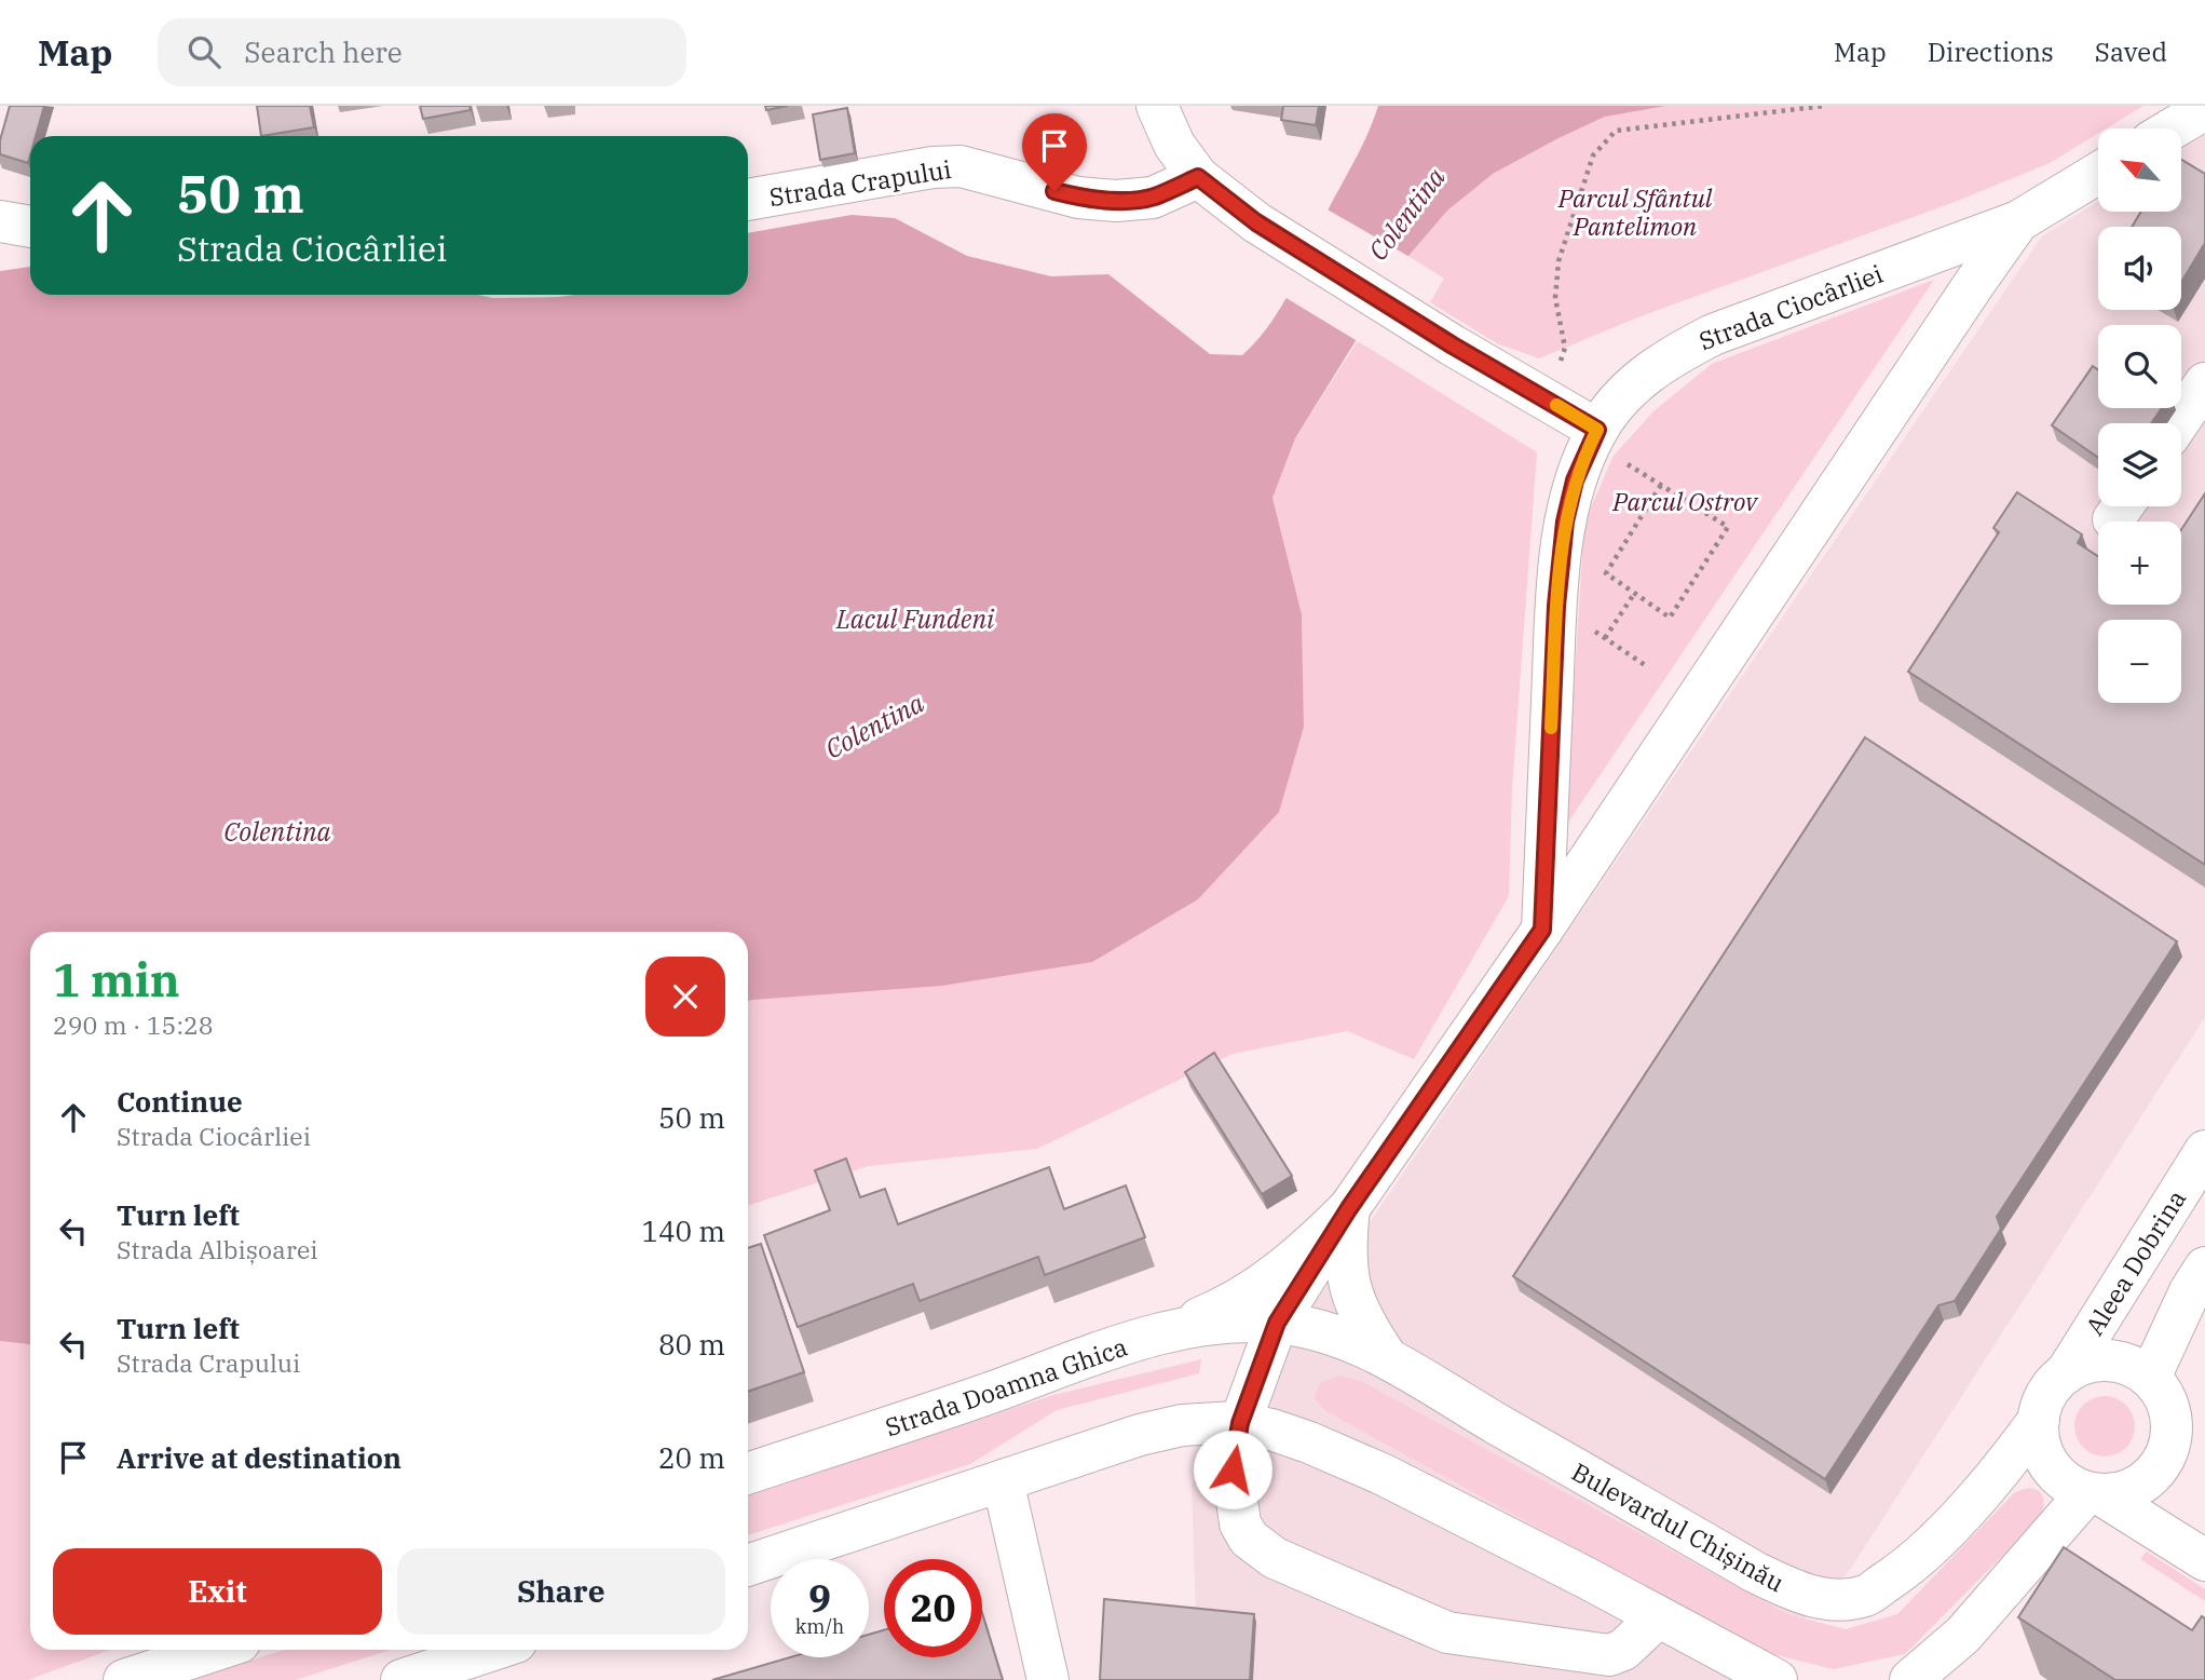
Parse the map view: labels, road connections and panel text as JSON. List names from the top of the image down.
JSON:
{
  "streets": {
    "main road": [
      "Strada Crapului",
      "Strada Ciocârliei",
      "Aleea Dobrina",
      "Strada Doamna Ghica",
      "Bulevardul Chișinău"
    ]
  },
  "crossings": [
    ["Aleea Dobrina", "Bulevardul Chișinău"],
    ["Strada Doamna Ghica", "Bulevardul Chișinău"]
  ],
  "water": ["Colentina", "Lacul Fundeni"],
  "parks": ["Parcul Sfântul Pantelimon", "Parcul Ostrov"],
  "north": "top left",
  "page": {
    "header": "Map",
    "search": "Search here",
    "nav": ["Map", "Directions", "Saved"],
    "map_buttons": ["+", "−"],
    "turn": ["50 m", "Strada Ciocârliei"],
    "heading": ["1 min", "290 m · 15:28"],
    "list": [
      {
        "name": "Continue",
        "note": "Strada Ciocârliei",
        "value": "50 m"
      },
      {
        "name": "Turn left",
        "note": "Strada Albișoarei",
        "value": "140 m"
      },
      {
        "name": "Turn left",
        "note": "Strada Crapului",
        "value": "80 m"
      },
      {
        "name": "Arrive at destination",
        "value": "20 m"
      }
    ],
    "buttons": ["Exit", "Share"],
    "speed": "9 km/h",
    "limit": "20"
  }
}
